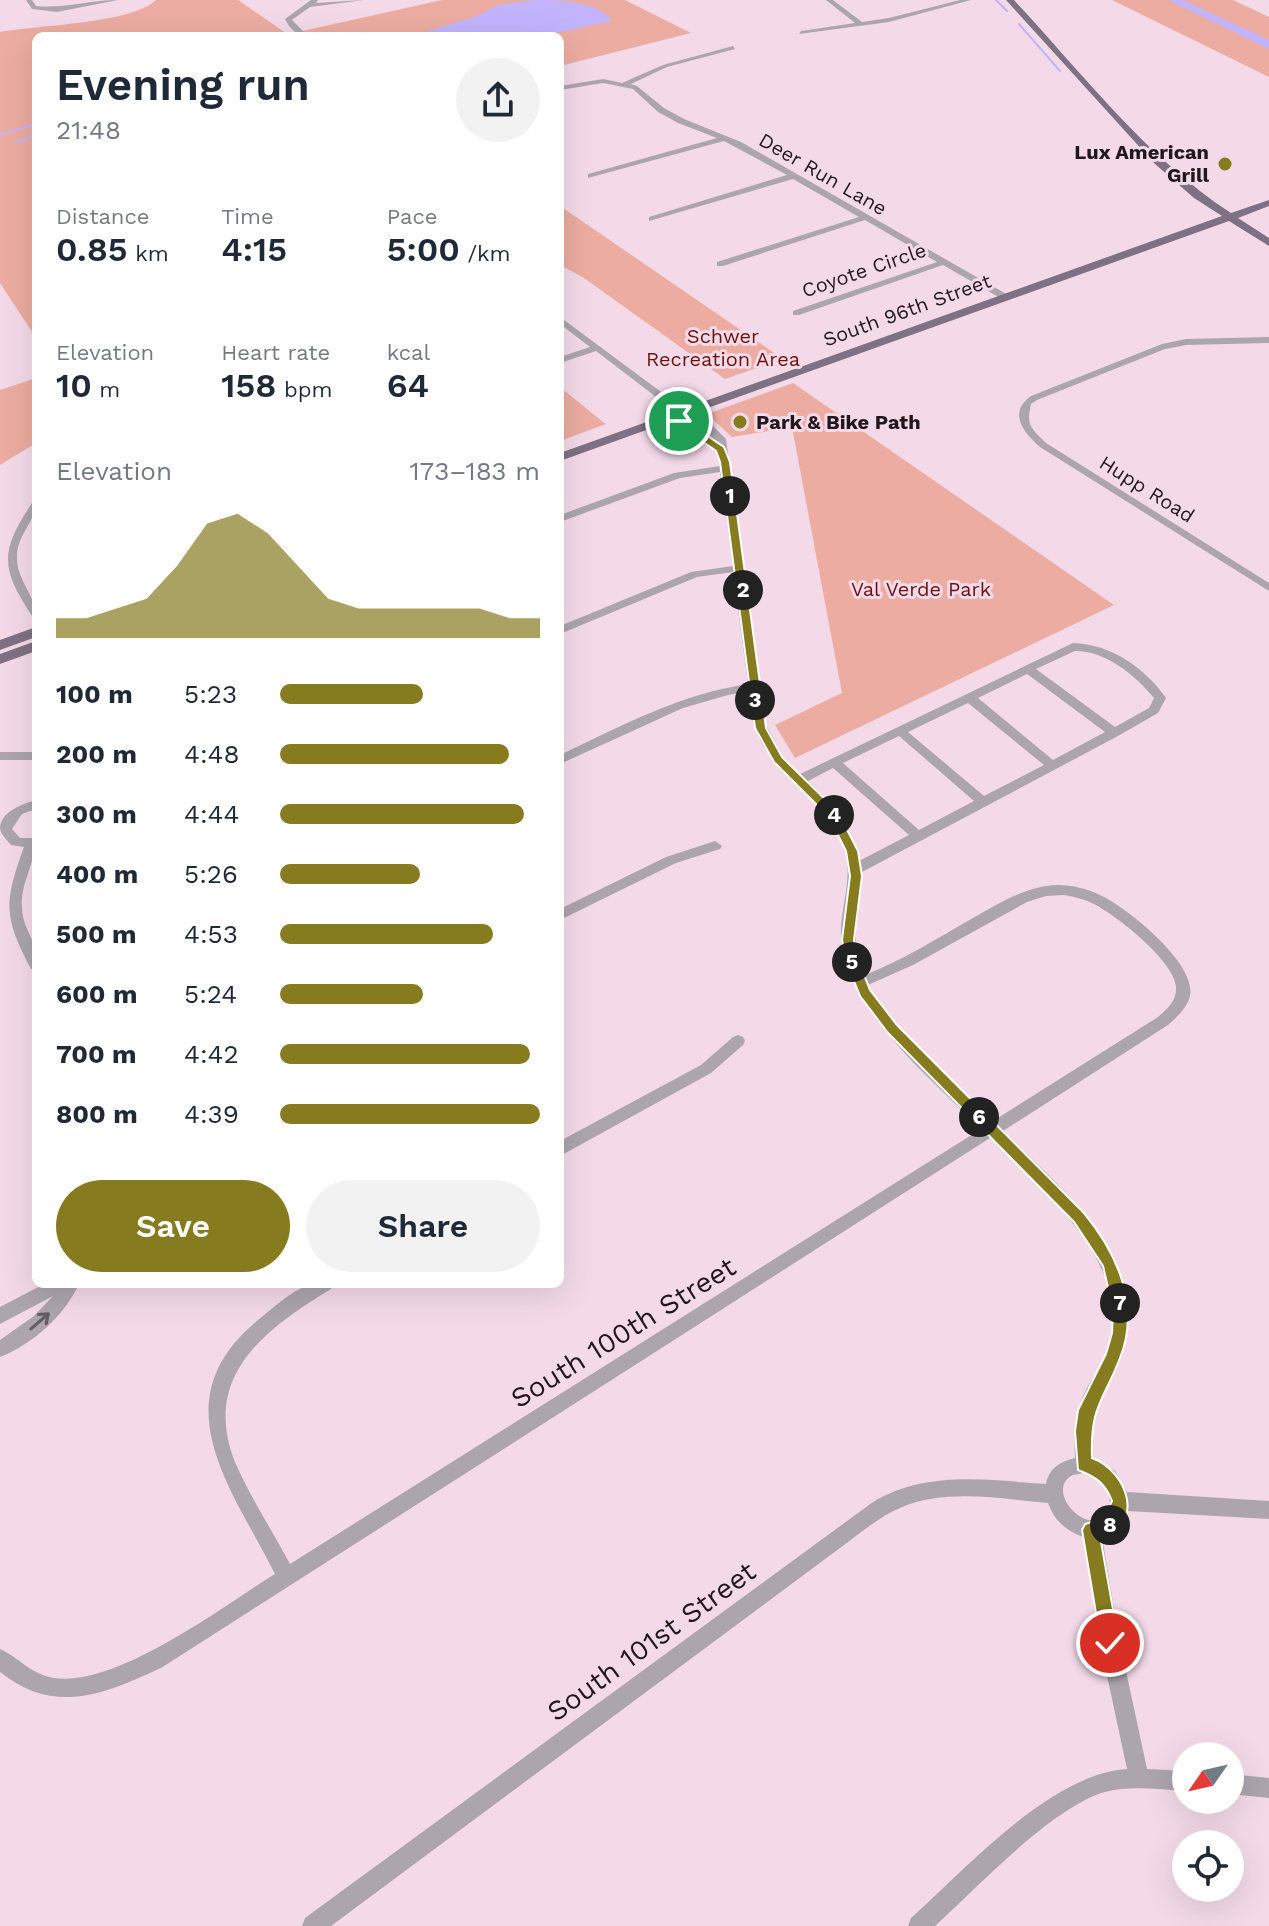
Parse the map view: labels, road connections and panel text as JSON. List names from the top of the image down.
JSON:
{
  "streets": {
    "main road": ["South 96th Street"],
    "street": [
      "Deer Run Lane",
      "Coyote Circle",
      "Hupp Road",
      "South 100th Street",
      "South 101st Street"
    ]
  },
  "crossings": [
    ["Deer Run Lane", "Coyote Circle"],
    ["Deer Run Lane", "South 96th Street"]
  ],
  "parks": ["Schwer Recreation Area", "Val Verde Park"],
  "places": ["Lux American Grill", "Park & Bike Path"],
  "north": "bottom left",
  "page": {
    "heading": ["Evening run", "21:48"],
    "stats": [
      ["Distance", "0.85 km"],
      ["Time", "4:15"],
      ["Pace", "5:00 /km"],
      ["Elevation", "10 m"],
      ["Heart rate", "158 bpm"],
      ["kcal", "64"]
    ],
    "chart": ["Elevation", "173–183 m"],
    "pins": [
      "1",
      "2",
      "3",
      "4",
      "5",
      "6",
      "7",
      "8"
    ],
    "list": [
      {
        "name": "100 m",
        "note": "5:23"
      },
      {
        "name": "200 m",
        "note": "4:48"
      },
      {
        "name": "300 m",
        "note": "4:44"
      },
      {
        "name": "400 m",
        "note": "5:26"
      },
      {
        "name": "500 m",
        "note": "4:53"
      },
      {
        "name": "600 m",
        "note": "5:24"
      },
      {
        "name": "700 m",
        "note": "4:42"
      },
      {
        "name": "800 m",
        "note": "4:39"
      }
    ],
    "buttons": ["Save", "Share"]
  }
}
